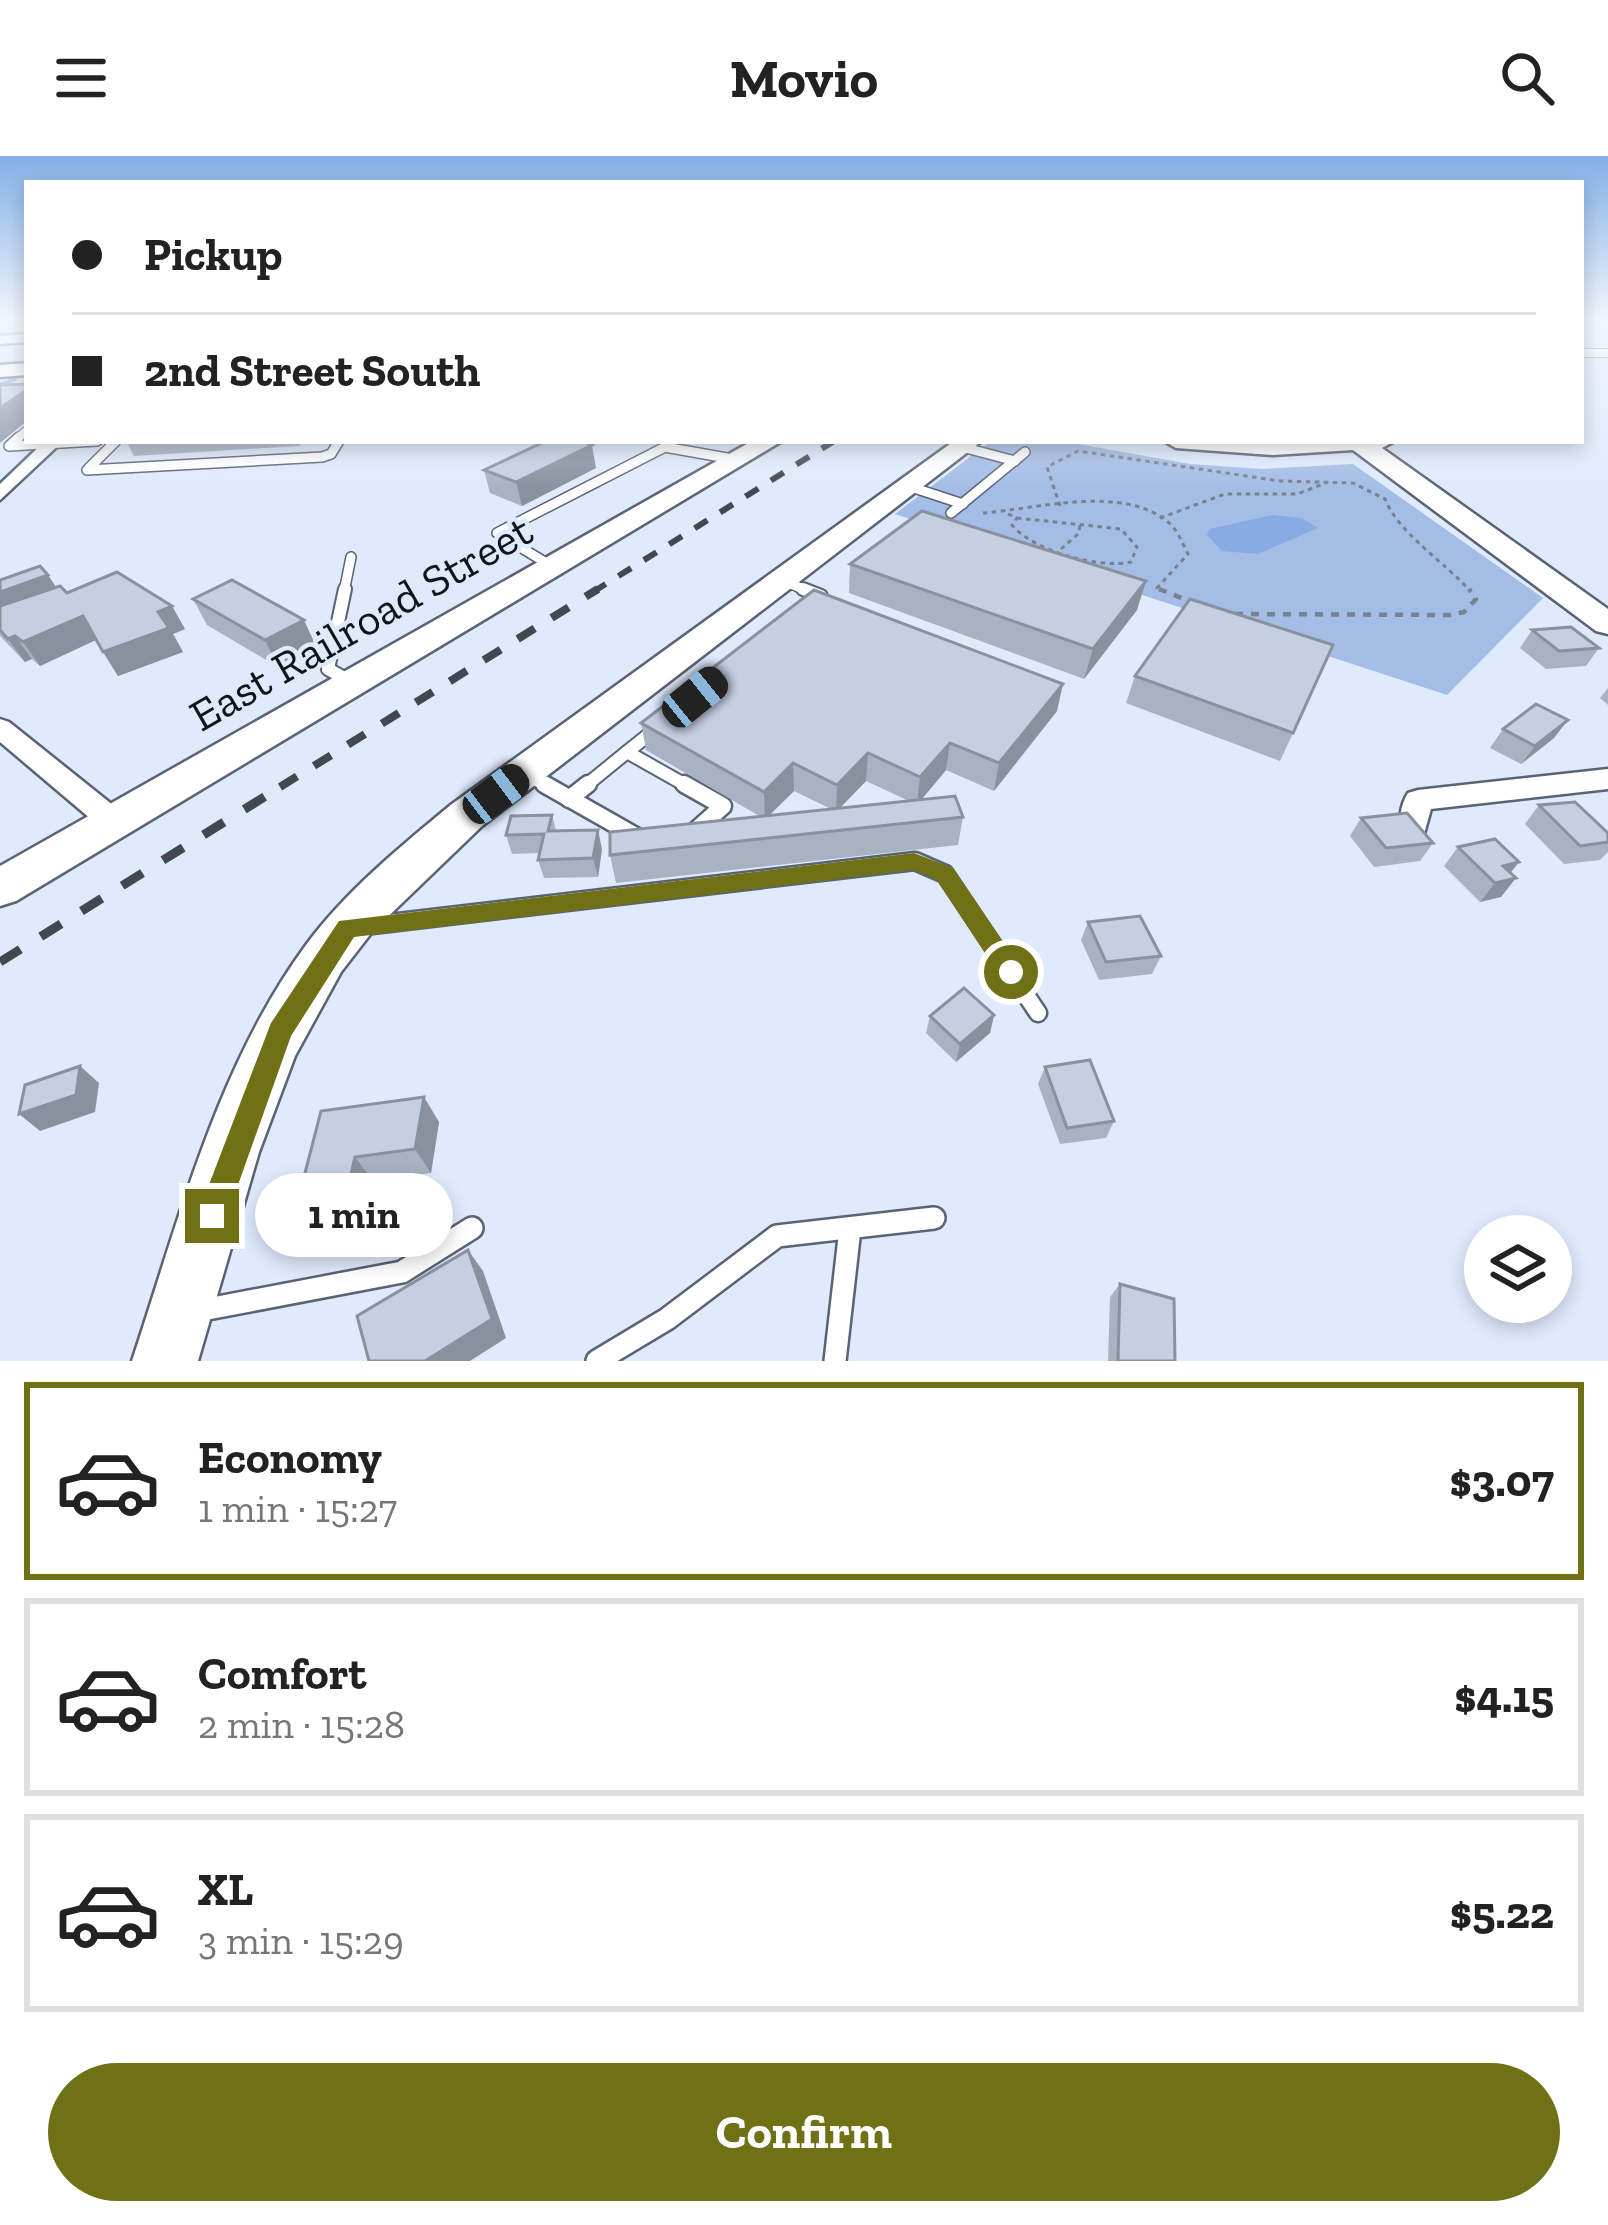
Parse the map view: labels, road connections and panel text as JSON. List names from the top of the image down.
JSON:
{
  "streets": {
    "street": ["East Railroad Street"]
  },
  "page": {
    "header": "Movio",
    "banner": ["Pickup", "2nd Street South"],
    "bubble": "1 min",
    "list": [
      {
        "name": "Economy",
        "note": "1 min · 15:27",
        "value": "$3.07"
      },
      {
        "name": "Comfort",
        "note": "2 min · 15:28",
        "value": "$4.15"
      },
      {
        "name": "XL",
        "note": "3 min · 15:29",
        "value": "$5.22"
      }
    ],
    "buttons": "Confirm"
  }
}
